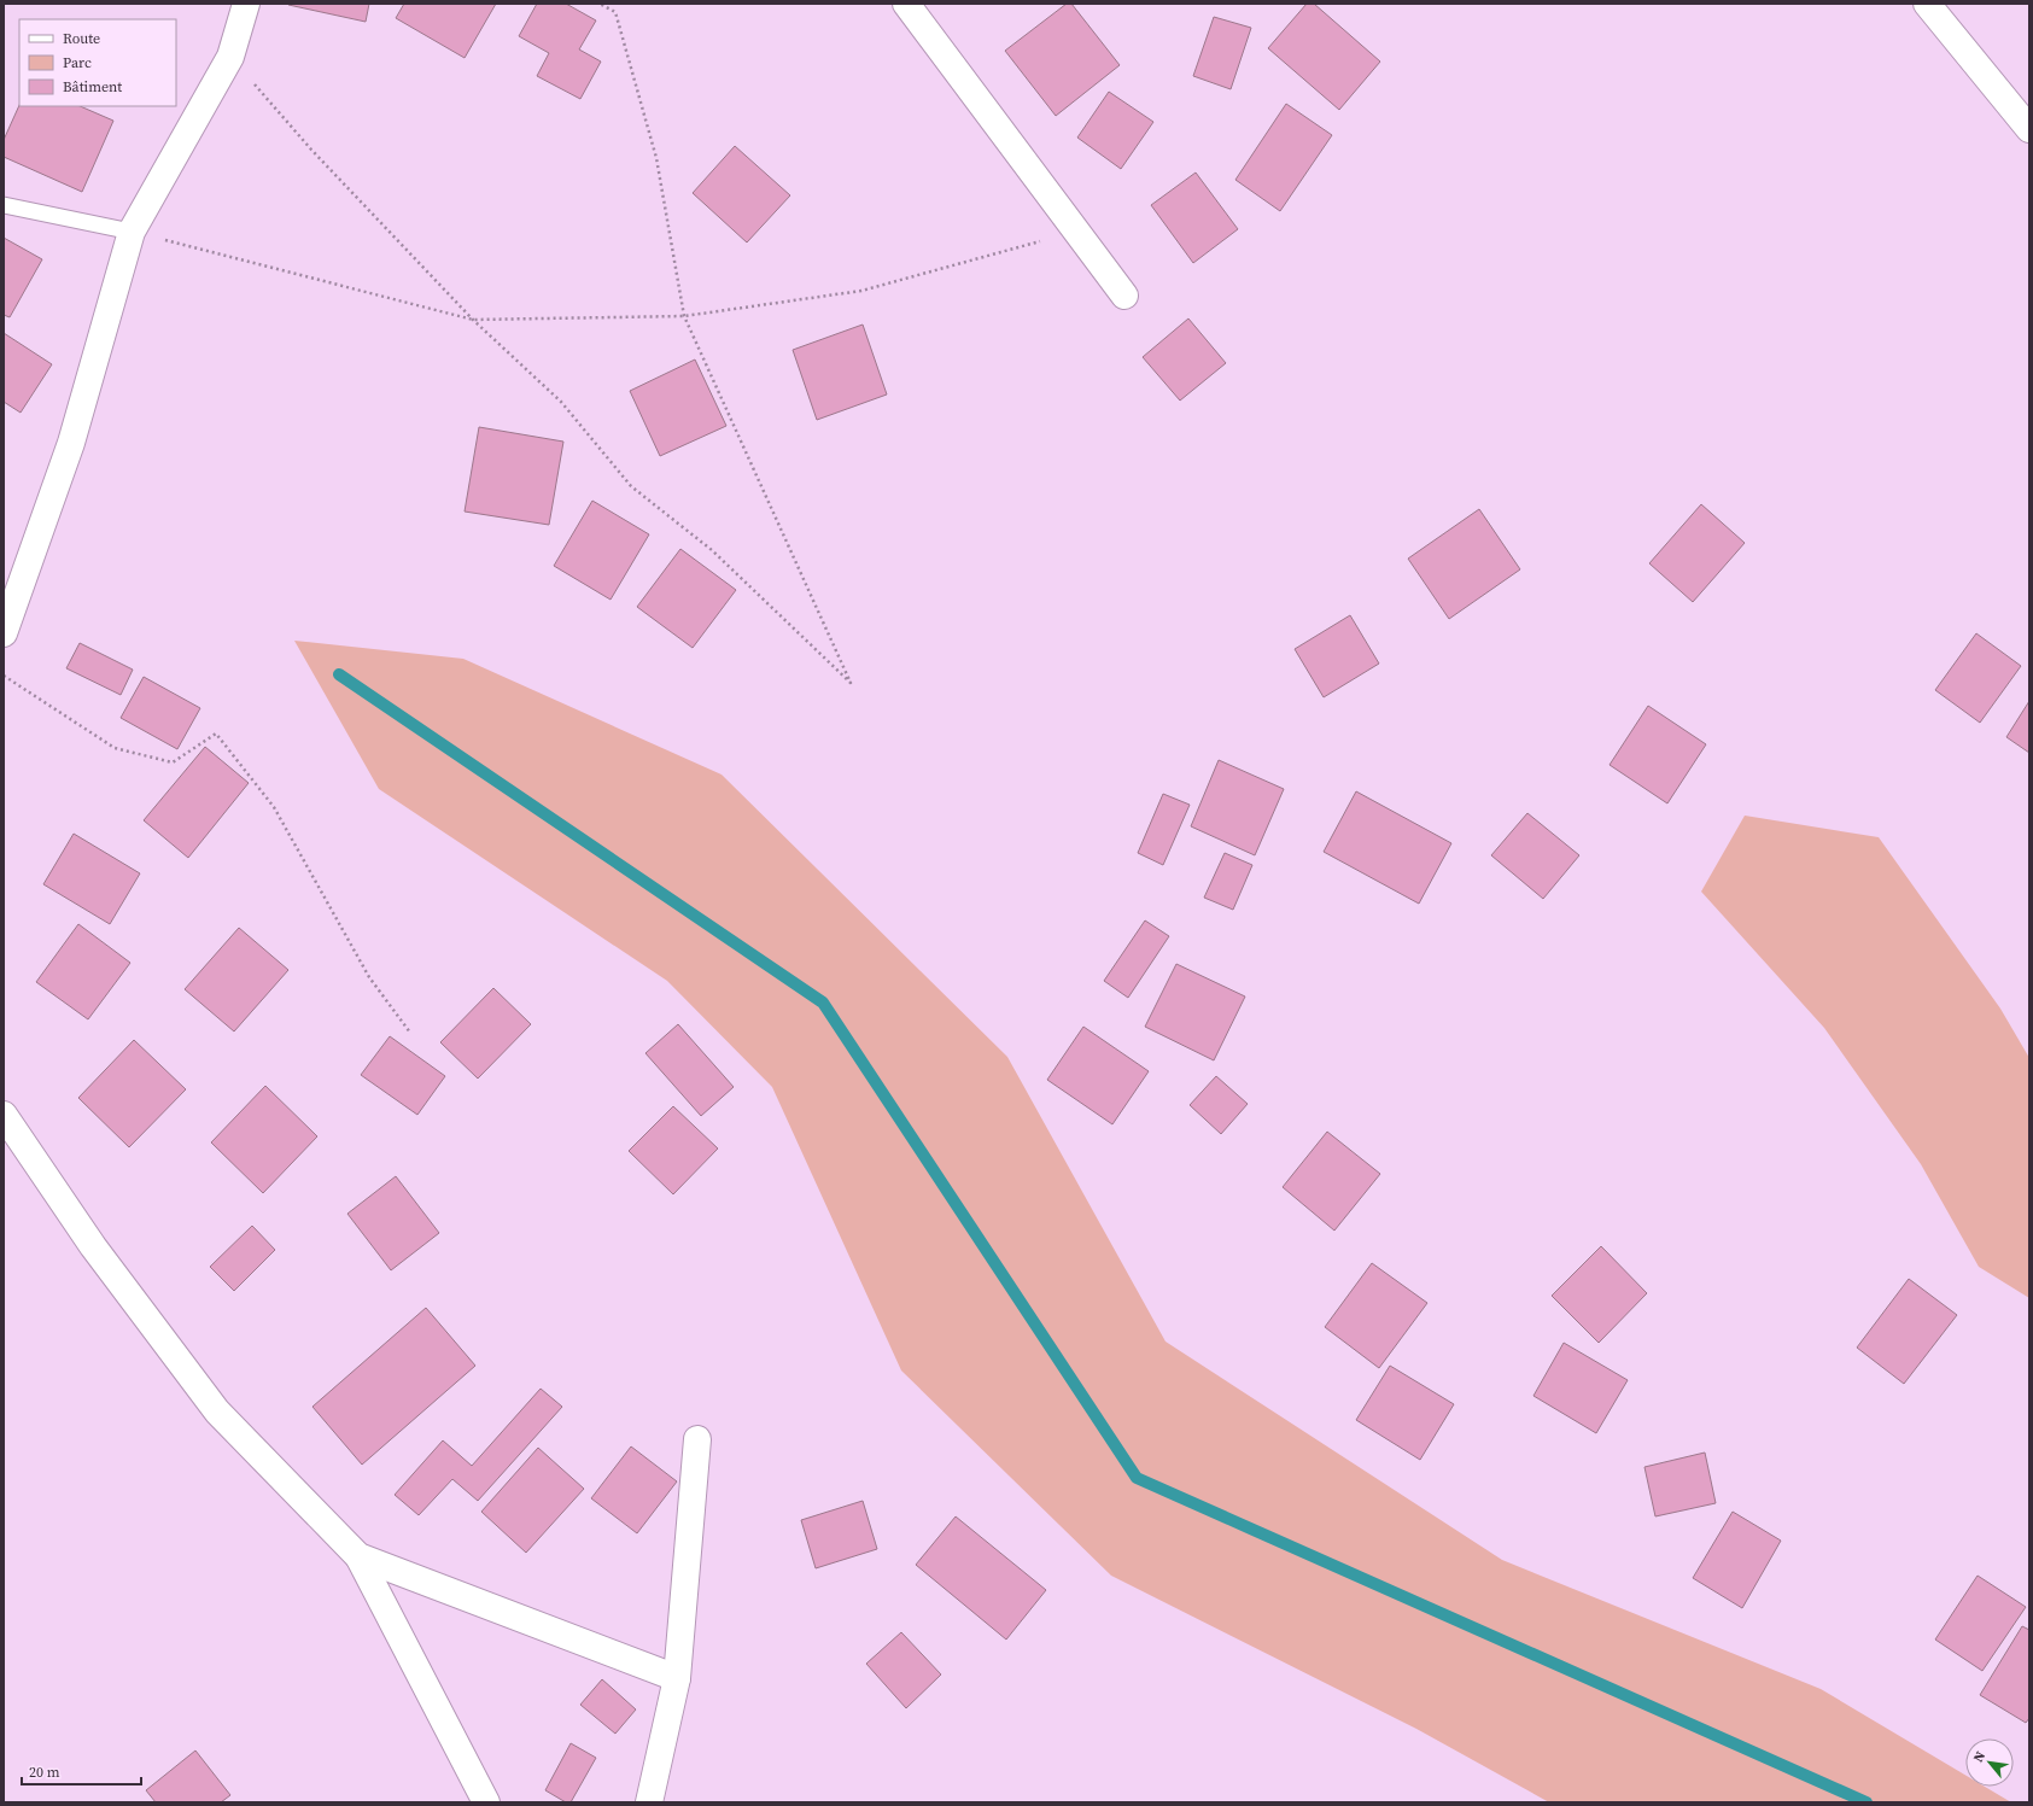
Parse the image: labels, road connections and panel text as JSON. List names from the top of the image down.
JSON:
{
  "legend": ["Route", "Parc", "Bâtiment"],
  "scale_bar": "20 m",
  "north": "top left"
}
